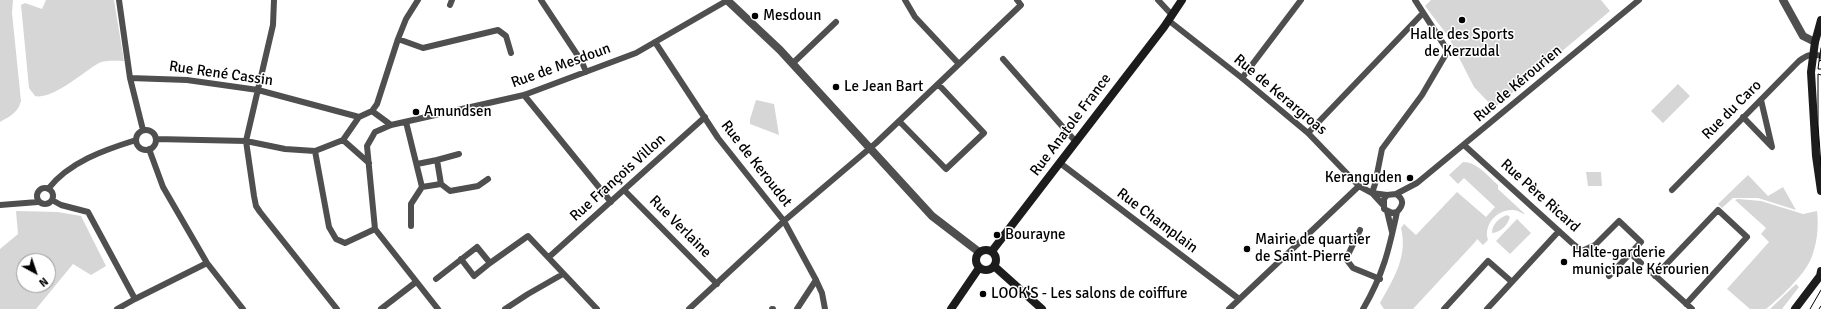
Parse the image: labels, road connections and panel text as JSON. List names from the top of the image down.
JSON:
{
  "streets": {
    "main road": ["Rue Anatole France"],
    "street": [
      "Rue de Mesdoun",
      "Rue René Cassin",
      "Rue de Kérourien",
      "Rue de Kerargroas",
      "Rue du Caro",
      "Rue de Keroudot",
      "Rue François Villon",
      "Rue Père Ricard",
      "Rue Champlain",
      "Rue Verlaine"
    ]
  },
  "crossings": [
    ["Rue de Mesdoun", "Rue de Keroudot"],
    ["Rue de Kérourien", "Rue de Kerargroas"],
    ["Rue de Kérourien", "Rue Père Ricard"],
    ["Rue de Kerargroas", "Rue Anatole France"],
    ["Rue Anatole France", "Rue Champlain"],
    ["Rue de Keroudot", "Rue François Villon"],
    ["Rue François Villon", "Rue Verlaine"]
  ],
  "places": [
    "Mesdoun",
    "Halle des Sports de Kerzudal",
    "Le Jean Bart",
    "Amundsen",
    "Keranguden",
    "Bourayne",
    "Mairie de quartier de Saint-Pierre",
    "Halte-garderie municipale Kérourien",
    "LOOK'S - Les salons de coiffure"
  ],
  "north": "bottom right"
}
